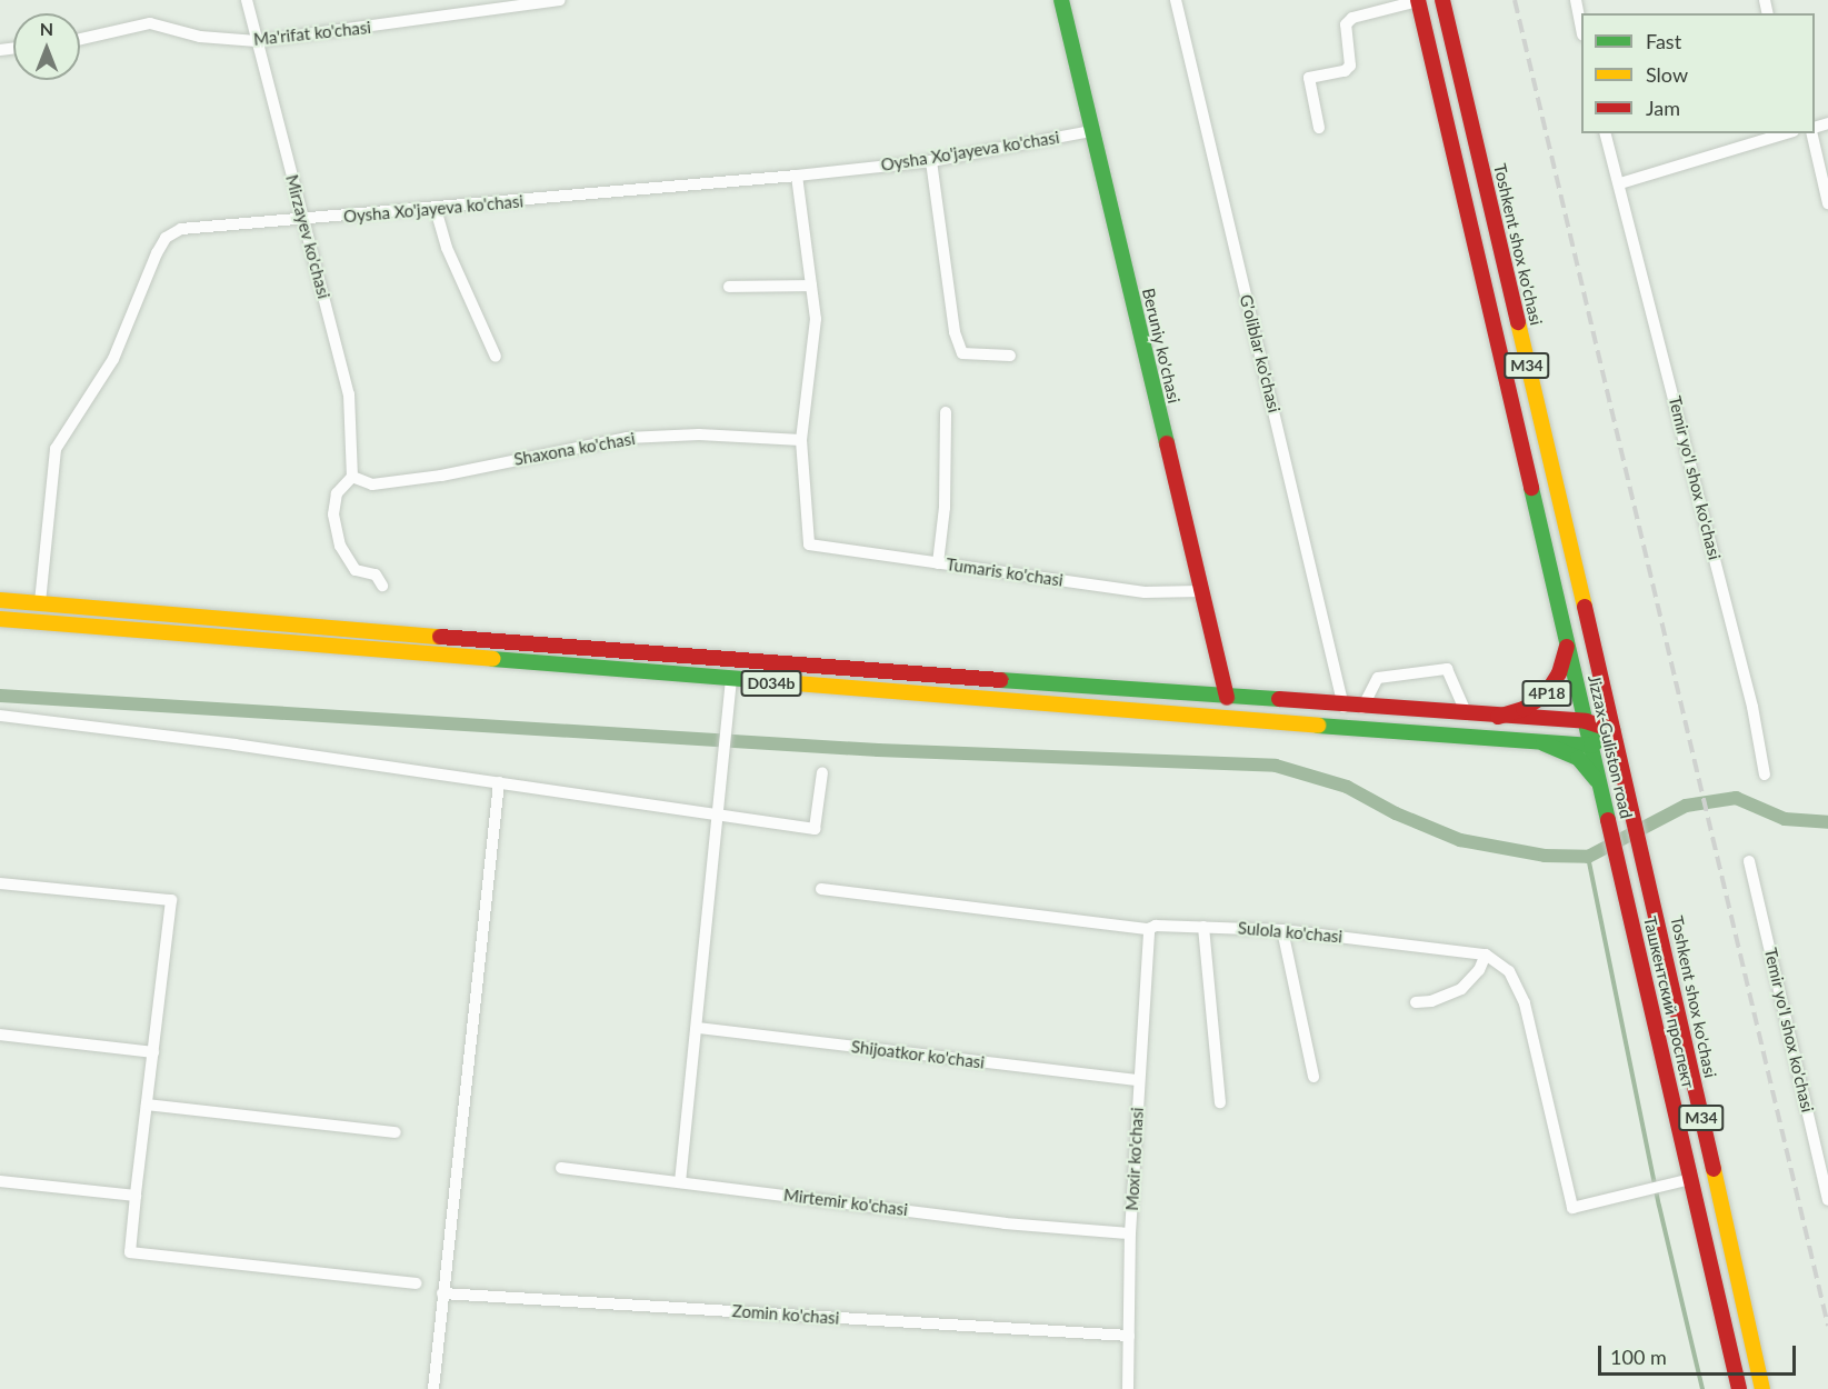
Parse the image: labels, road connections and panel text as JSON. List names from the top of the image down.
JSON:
{
  "streets": {
    "main road": [
      "Toshkent shox ko'chasi",
      "Beruniy ko'chasi",
      "M34",
      "D034b",
      "4P18",
      "Jizzax-Guliston road",
      "Ташкентский проспект"
    ],
    "street": [
      "Ma'rifat ko'chasi",
      "Oysha Xo'jayeva ko'chasi",
      "Mirzayev ko'chasi",
      "G'oliblar ko'chasi",
      "Shaxona ko'chasi",
      "Temir yo'l shox ko'chasi",
      "Tumaris ko'chasi",
      "Sulola ko'chasi",
      "Shijoatkor ko'chasi",
      "Moxir ko'chasi",
      "Mirtemir ko'chasi",
      "Zomin ko'chasi"
    ]
  },
  "crossings": [
    ["Ma'rifat ko'chasi", "Mirzayev ko'chasi"],
    ["Oysha Xo'jayeva ko'chasi", "Mirzayev ko'chasi"],
    ["Oysha Xo'jayeva ko'chasi", "Beruniy ko'chasi"],
    ["Oysha Xo'jayeva ko'chasi", "D034b"],
    ["Mirzayev ko'chasi", "Shaxona ko'chasi"],
    ["Toshkent shox ko'chasi", "D034b"],
    ["Toshkent shox ko'chasi", "Jizzax-Guliston road"],
    ["Beruniy ko'chasi", "Tumaris ko'chasi"],
    ["Beruniy ko'chasi", "D034b"],
    ["G'oliblar ko'chasi", "D034b"],
    ["M34", "4P18"],
    ["M34", "Jizzax-Guliston road"],
    ["Shaxona ko'chasi", "Tumaris ko'chasi"],
    ["D034b", "4P18"],
    ["D034b", "Jizzax-Guliston road"],
    ["4P18", "Jizzax-Guliston road"],
    ["Jizzax-Guliston road", "Ташкентский проспект"],
    ["Sulola ko'chasi", "Moxir ko'chasi"],
    ["Shijoatkor ko'chasi", "Moxir ko'chasi"],
    ["Moxir ko'chasi", "Mirtemir ko'chasi"],
    ["Moxir ko'chasi", "Zomin ko'chasi"]
  ],
  "legend": ["Fast", "Slow", "Jam"],
  "scale_bar": "100 m",
  "north": "top"
}
